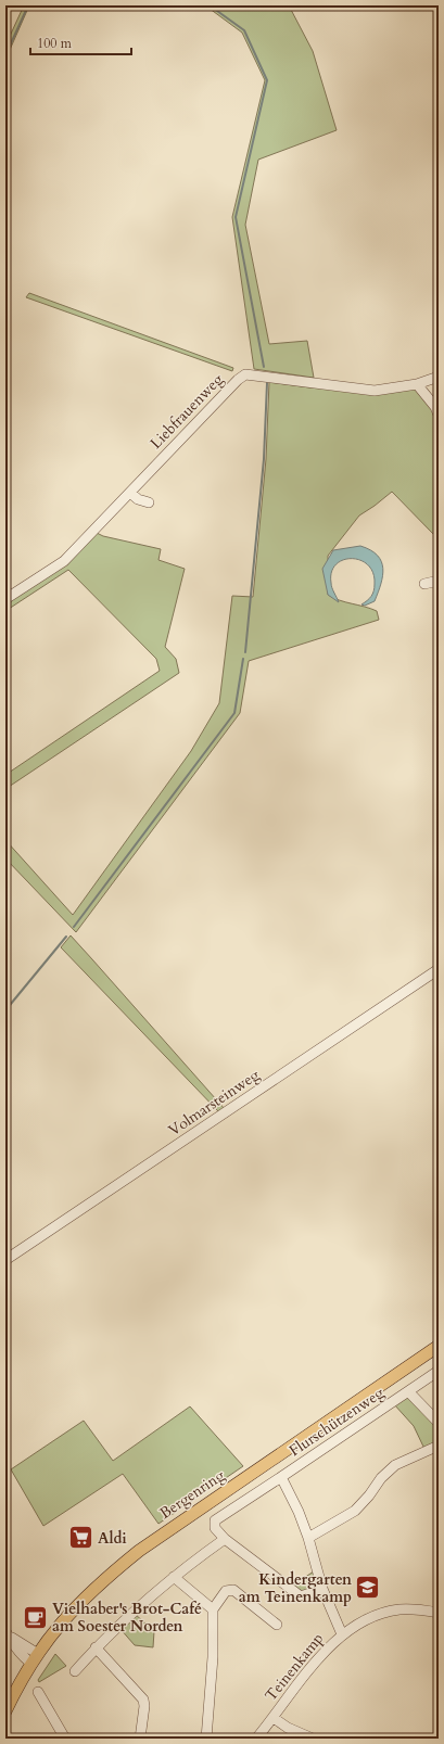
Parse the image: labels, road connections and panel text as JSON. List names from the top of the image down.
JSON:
{
  "streets": {
    "main road": ["Bergenring"],
    "street": [
      "Liebfrauenweg",
      "Volmarsteinweg",
      "Flurschützenweg",
      "Teinenkamp"
    ]
  },
  "places": {
    "supermarket": ["Aldi"],
    "school or university": ["Kindergarten am Teinenkamp"],
    "cafe": ["Vielhaber's Brot-Café am Soester Norden"]
  },
  "scale_bar": "100 m"
}
